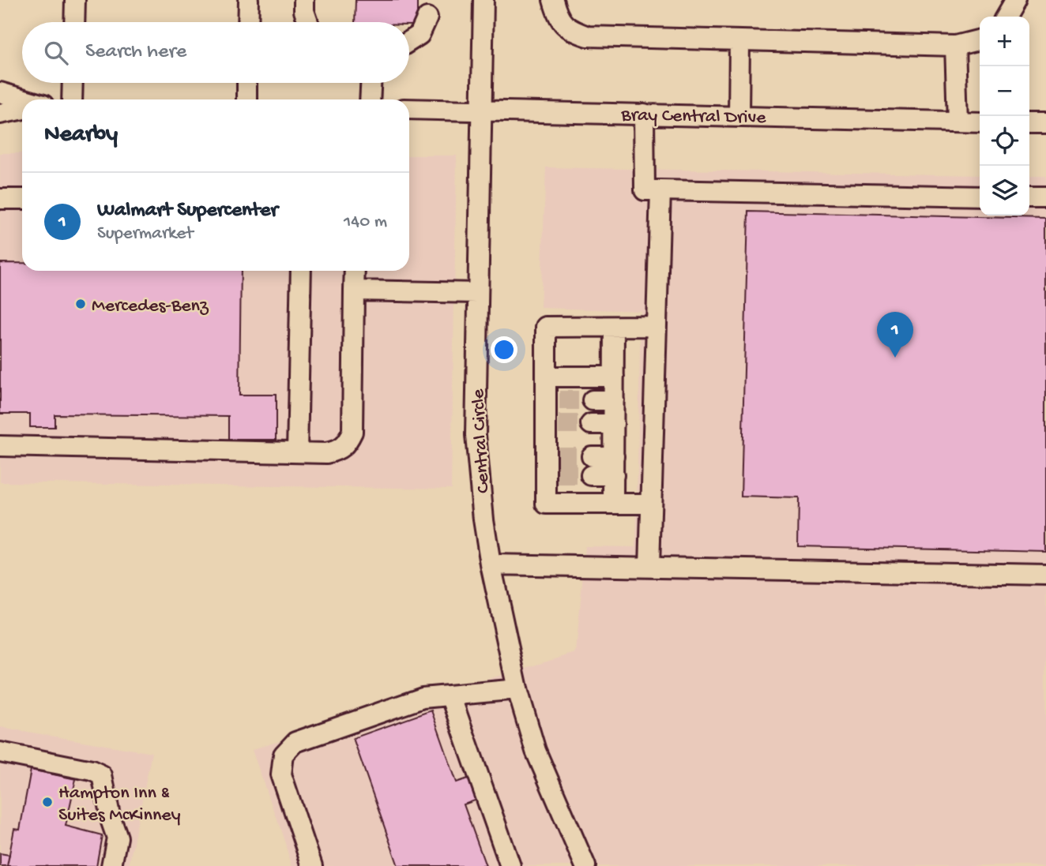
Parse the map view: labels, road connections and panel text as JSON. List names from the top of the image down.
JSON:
{
  "streets": {
    "street": ["Bray Central Drive", "Central Circle"]
  },
  "crossings": [
    ["Bray Central Drive", "Central Circle"]
  ],
  "places": ["Mercedes-Benz", "Hampton Inn & Suites McKinney"],
  "page": {
    "map_buttons": ["+", "−"],
    "search": "Search here",
    "heading": "Nearby",
    "list": [
      {
        "mark": "1",
        "name": "Walmart Supercenter",
        "note": "Supermarket",
        "value": "140 m"
      }
    ],
    "pins": "1"
  }
}
